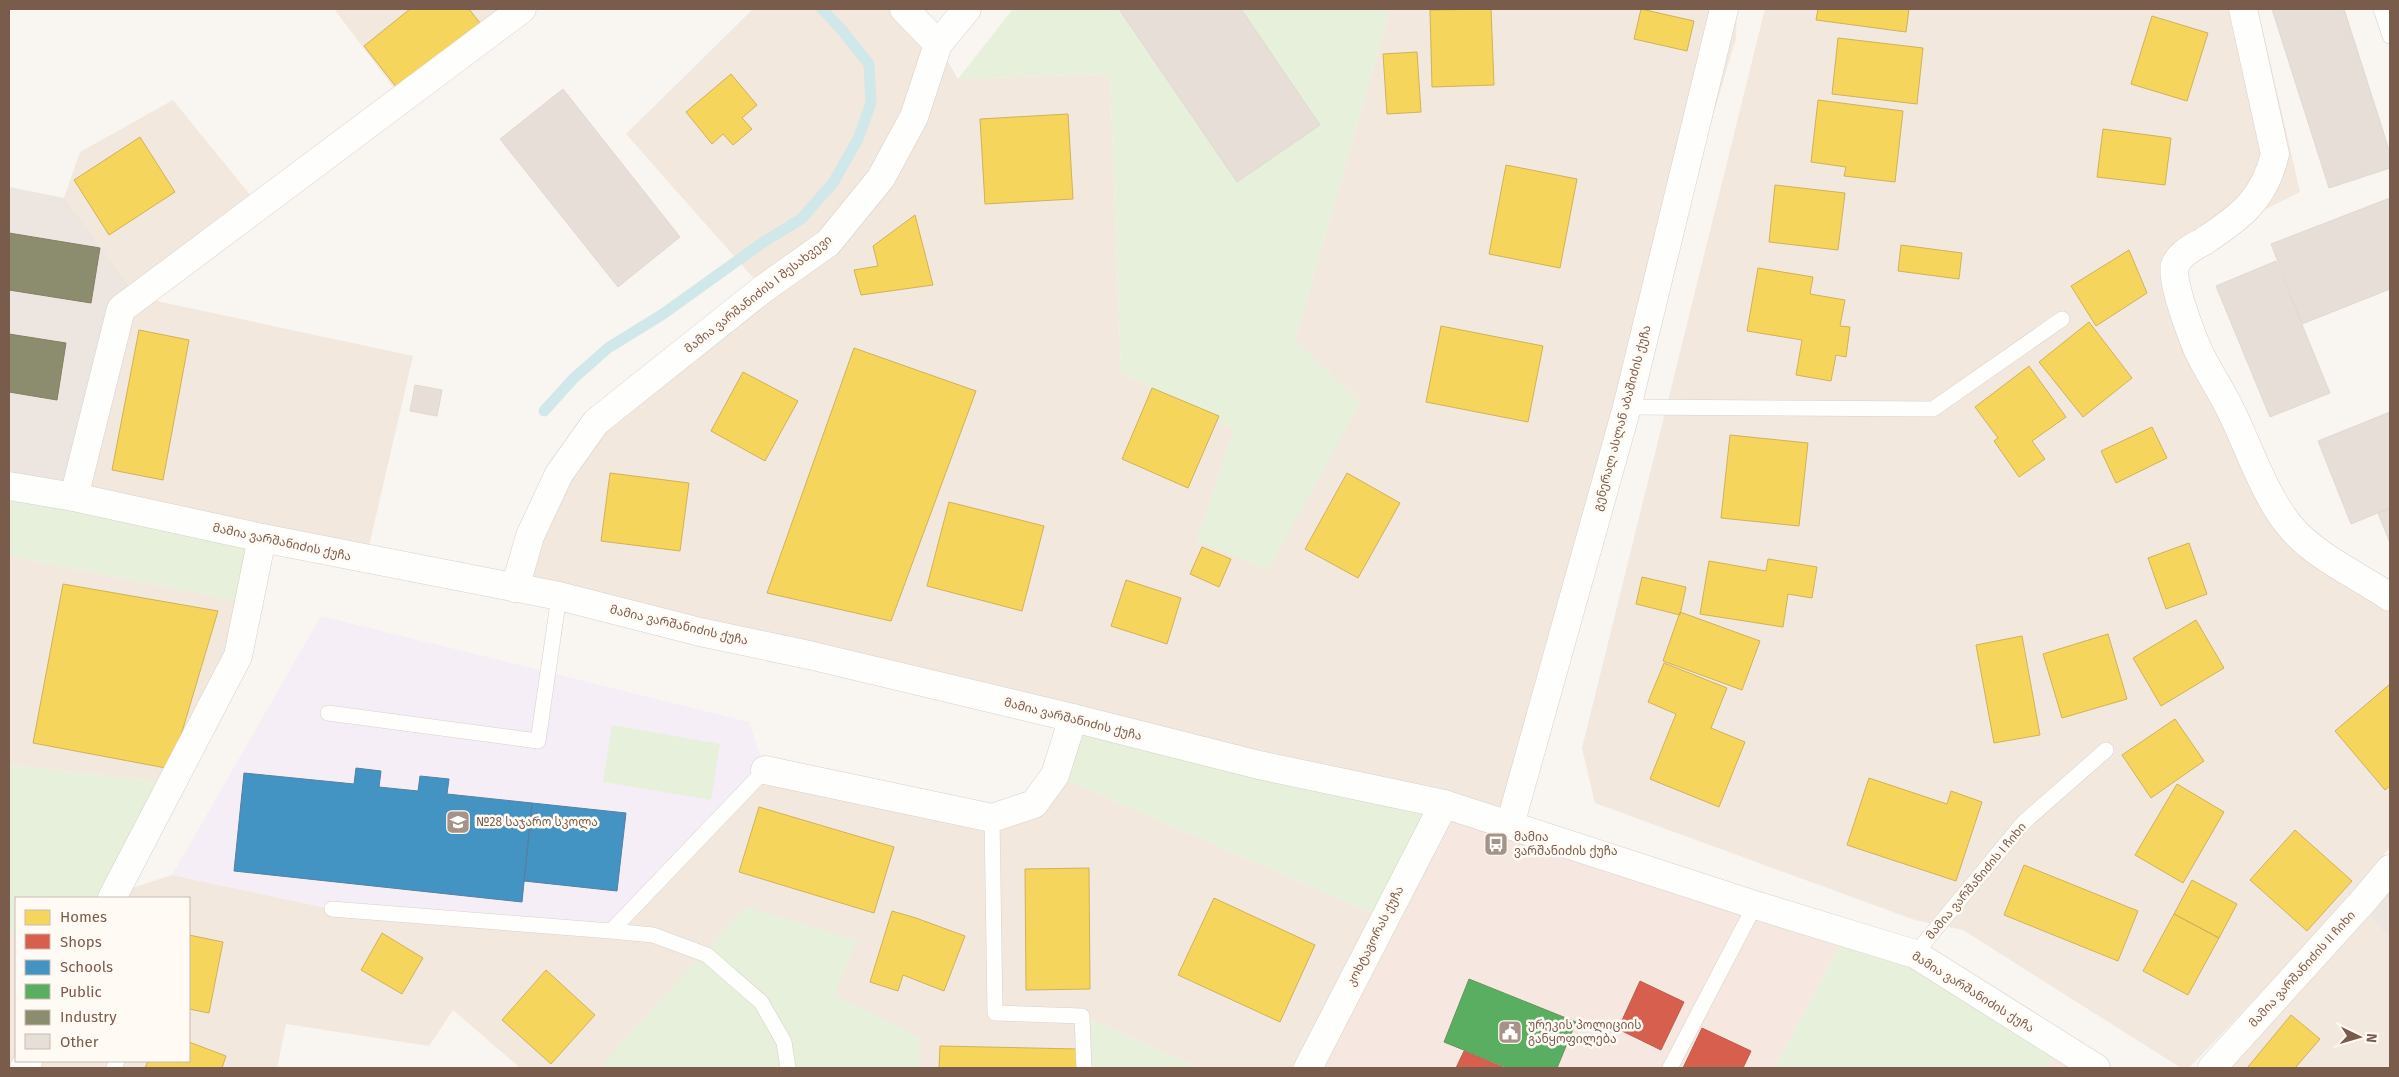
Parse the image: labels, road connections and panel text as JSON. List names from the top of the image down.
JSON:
{
  "streets": {
    "street": [
      "მამია ვარშანიძის I შესახვევი",
      "გენერალ ასლან აბაშიძის ქუჩა",
      "მამია ვარშანიძის ქუჩა",
      "კოხტაგორას ქუჩა",
      "მამია ვარშანიძის II ჩიხი"
    ],
    "lane": ["მამია ვარშანიძის I ჩიხი"]
  },
  "crossings": [
    ["მამია ვარშანიძის I შესახვევი", "მამია ვარშანიძის ქუჩა"],
    ["გენერალ ასლან აბაშიძის ქუჩა", "მამია ვარშანიძის ქუჩა"],
    ["მამია ვარშანიძის ქუჩა", "მამია ვარშანიძის I ჩიხი"],
    ["მამია ვარშანიძის ქუჩა", "კოხტაგორას ქუჩა"]
  ],
  "places": {
    "school or university": ["№28 საჯარო სკოლა"],
    "bus stop": ["მამია ვარშანიძის ქუჩა"],
    "public building": ["ურეკის პოლიციის განყოფილება"]
  },
  "legend": [
    "Homes",
    "Shops",
    "Schools",
    "Public",
    "Industry",
    "Other"
  ],
  "north": "right"
}
